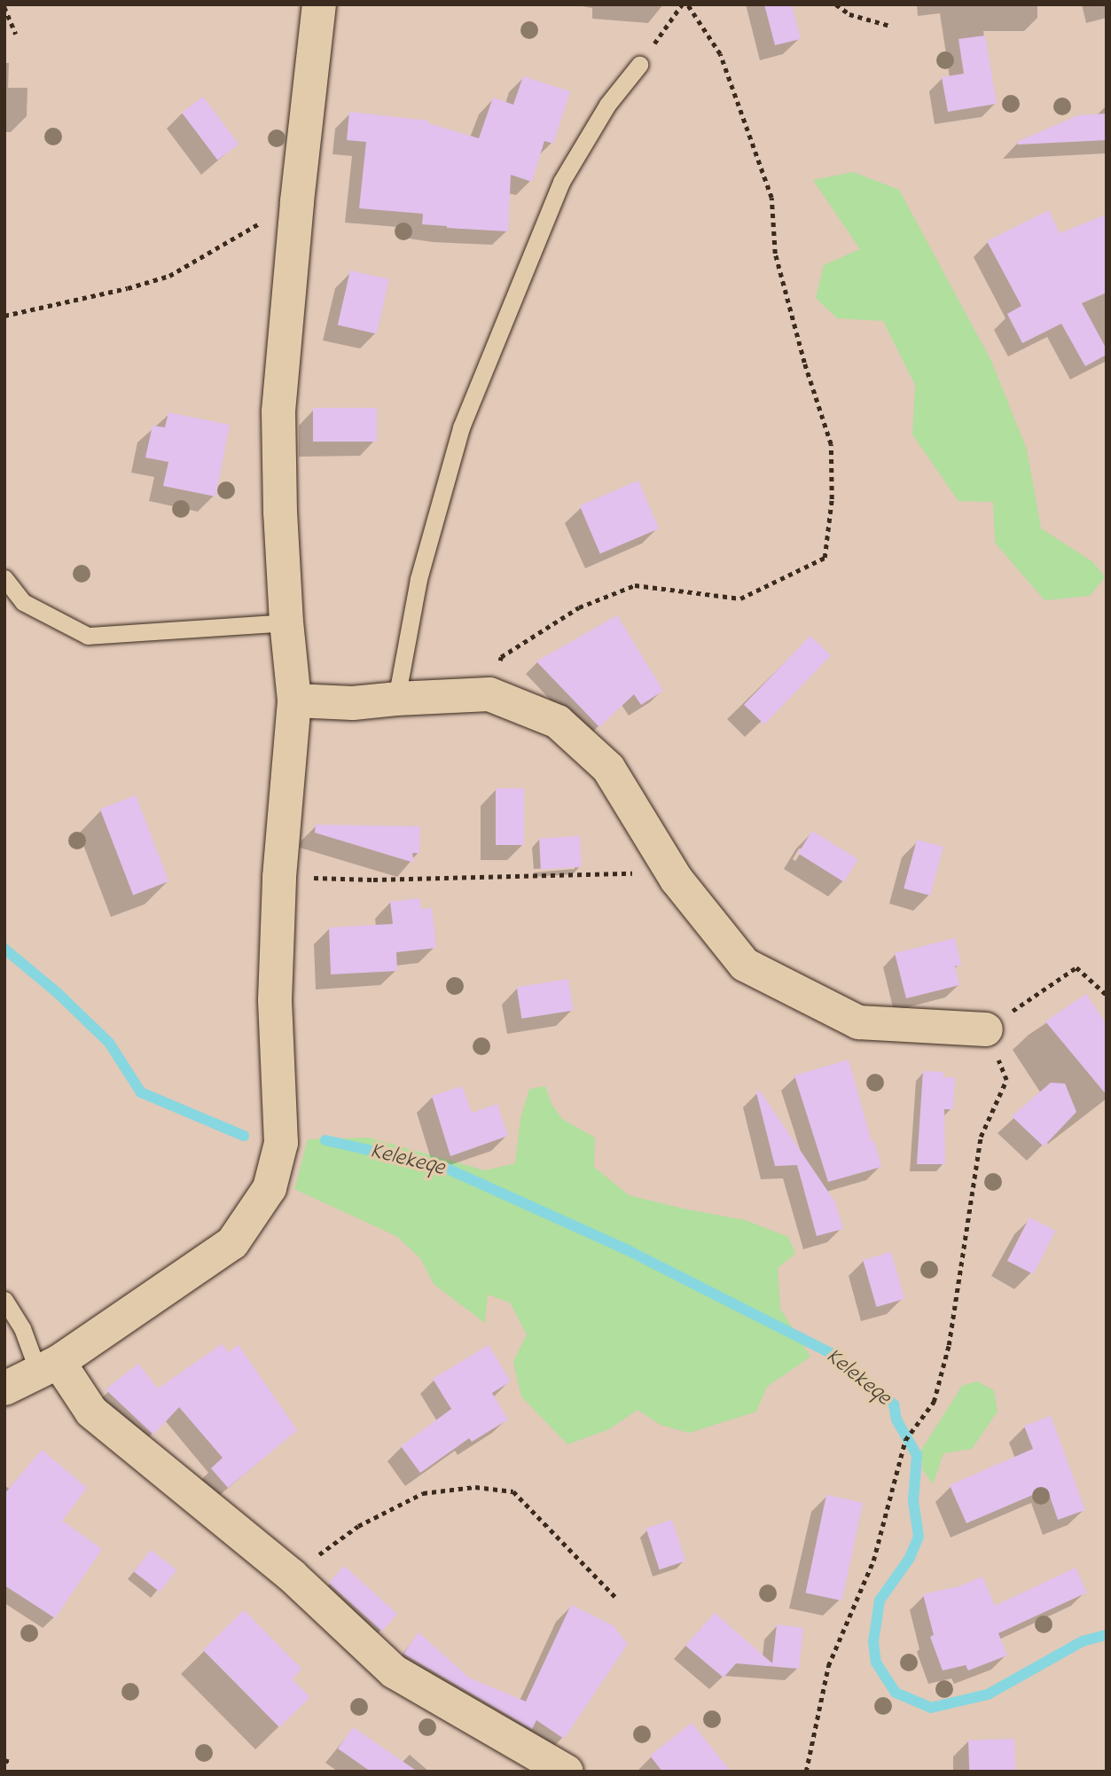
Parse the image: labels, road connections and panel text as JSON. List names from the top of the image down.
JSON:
{
  "water": ["Kelekeqe"]
}
